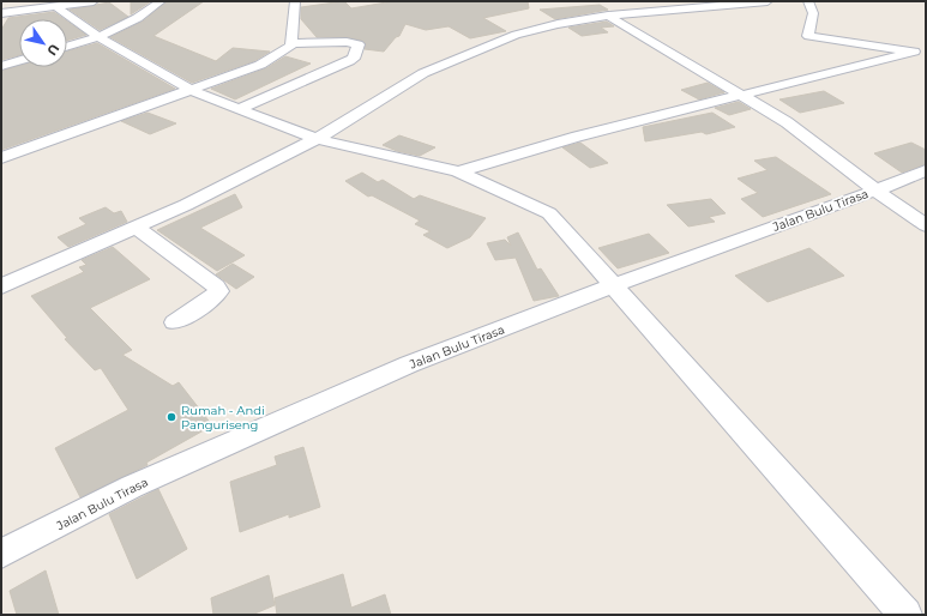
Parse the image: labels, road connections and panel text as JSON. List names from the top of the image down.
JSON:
{
  "streets": {
    "street": ["Jalan Bulu Tirasa"]
  },
  "places": ["Rumah - Andi Panguriseng"],
  "north": "bottom right"
}
